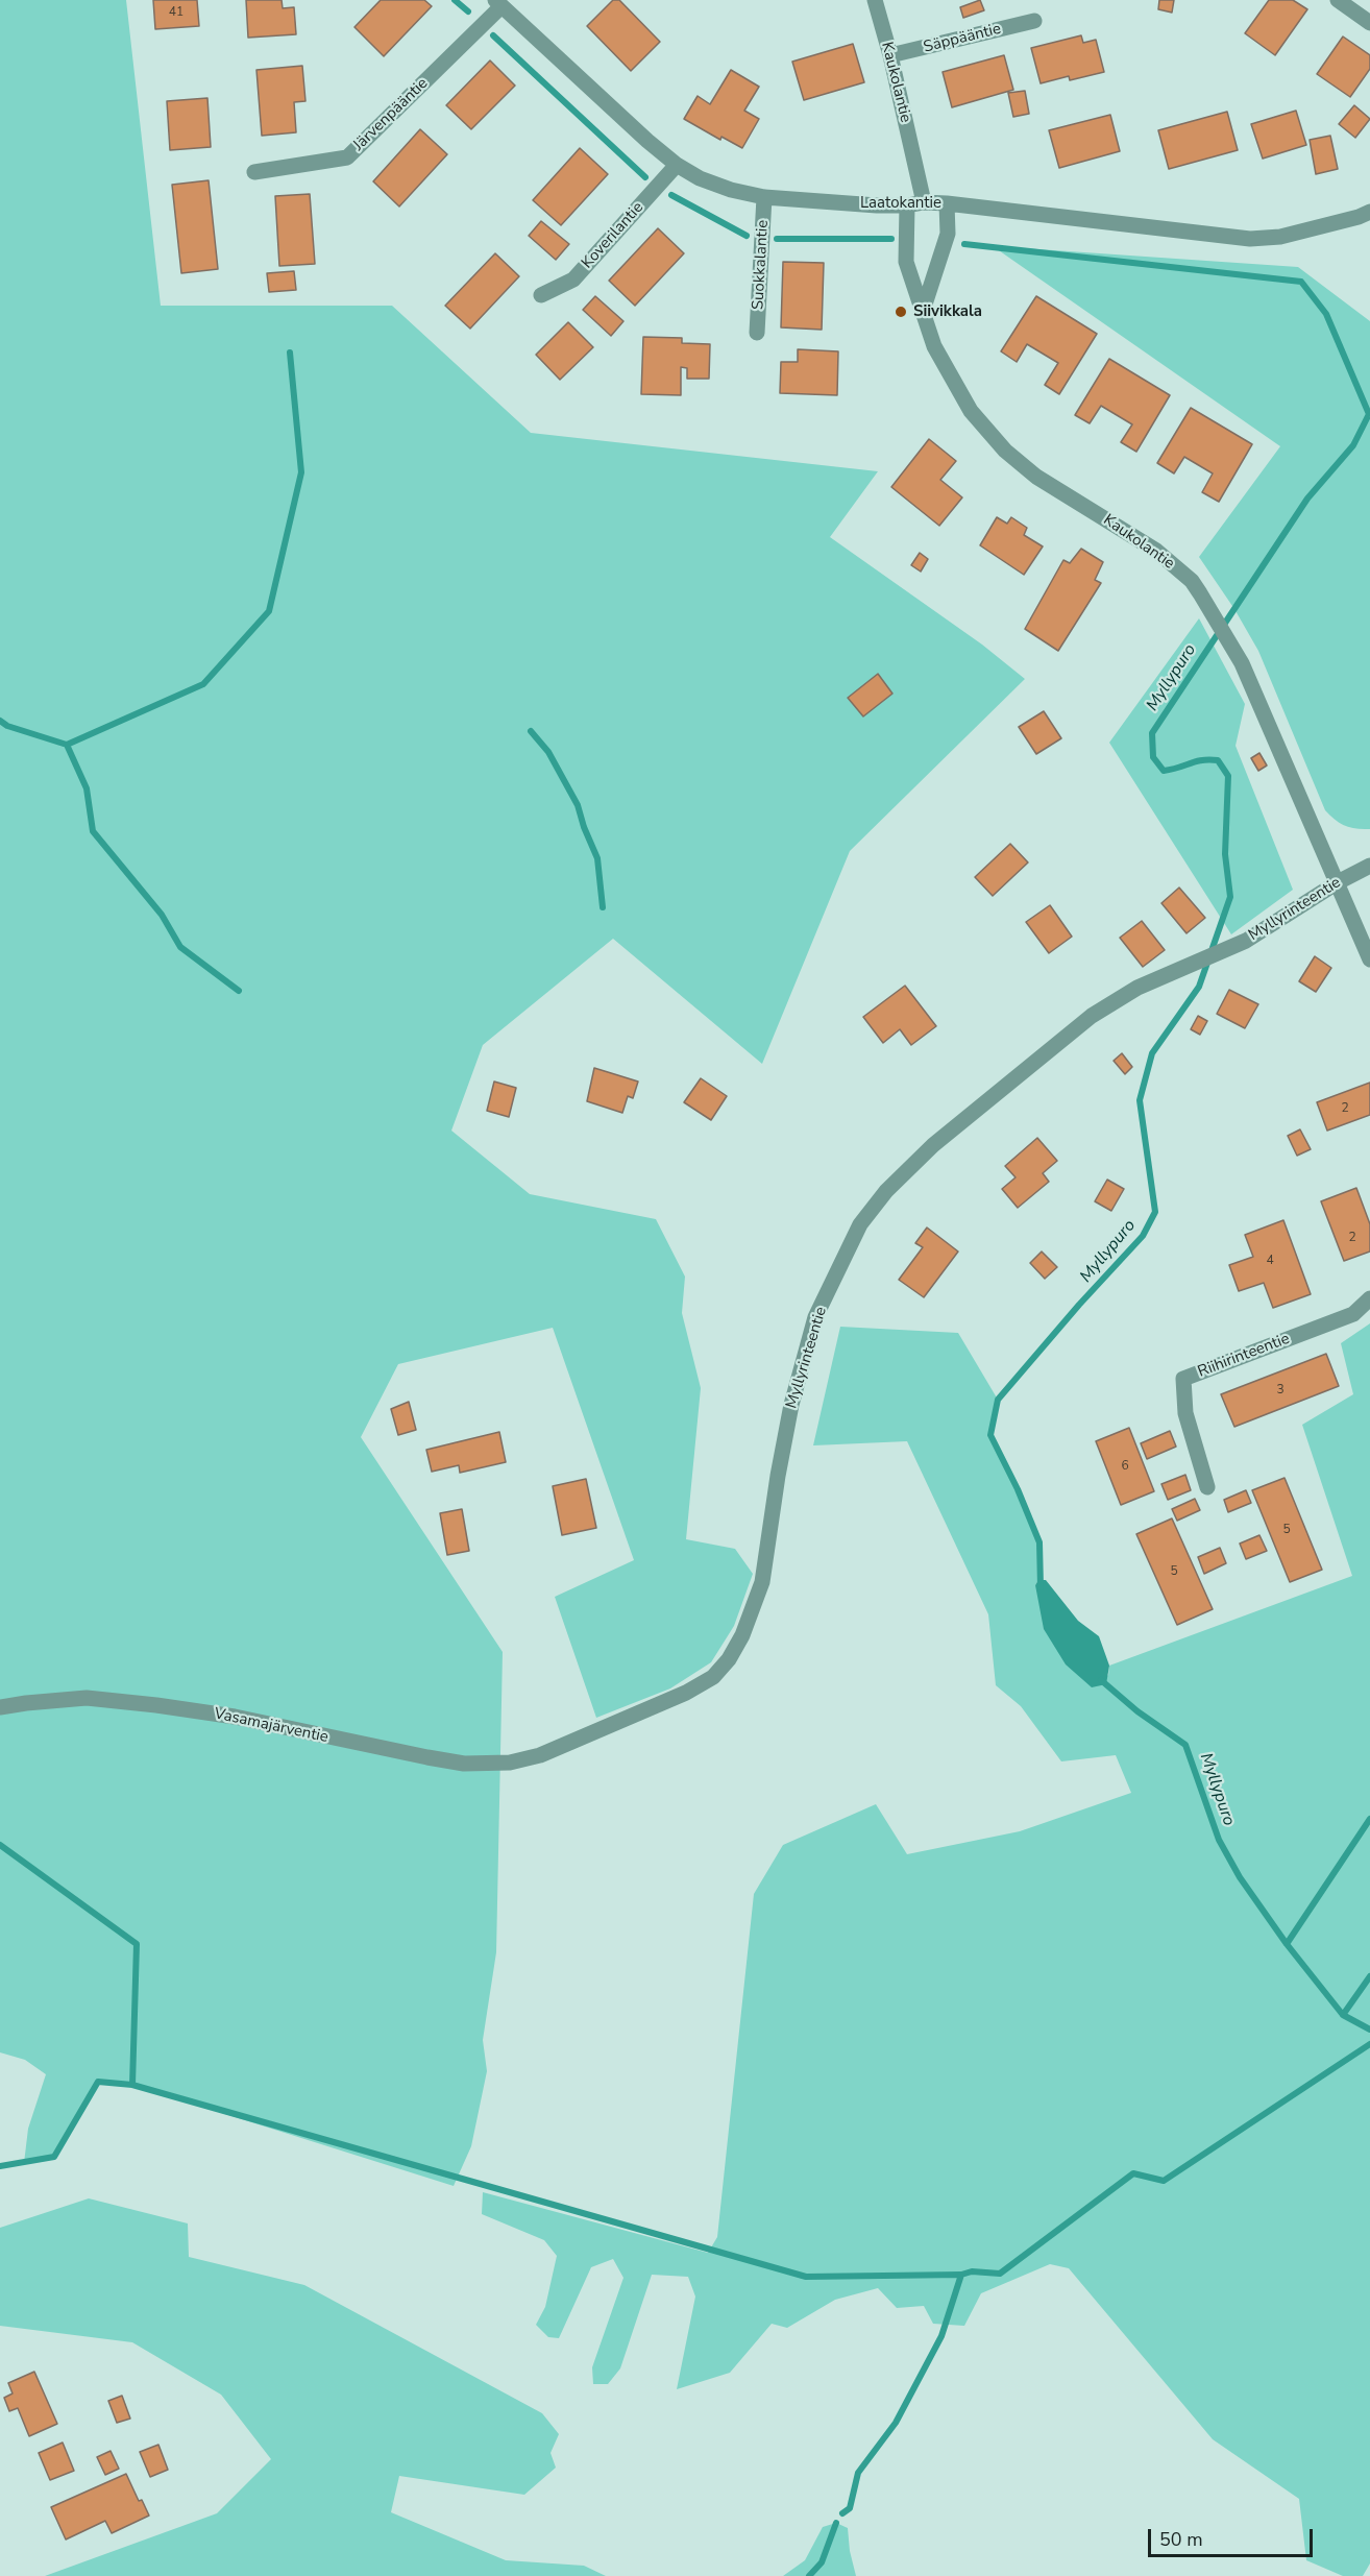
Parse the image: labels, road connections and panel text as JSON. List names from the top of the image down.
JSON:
{
  "streets": {
    "street": [
      "Säppääntie",
      "Kaukolantie",
      "Järvenpääntie",
      "Laatokantie",
      "Koverilantie",
      "Suokkalantie",
      "Myllyrinteentie",
      "Riihirinteentie",
      "Vasamajärventie"
    ]
  },
  "crossings": [
    ["Säppääntie", "Kaukolantie"],
    ["Kaukolantie", "Laatokantie"],
    ["Kaukolantie", "Myllyrinteentie"],
    ["Järvenpääntie", "Laatokantie"],
    ["Laatokantie", "Koverilantie"],
    ["Laatokantie", "Suokkalantie"],
    ["Myllyrinteentie", "Vasamajärventie"]
  ],
  "water": ["Myllypuro"],
  "places": ["Siivikkala"],
  "house_numbers": [
    "41",
    "2",
    "2",
    "4",
    "3",
    "6",
    "5",
    "5"
  ],
  "scale_bar": "50 m"
}
